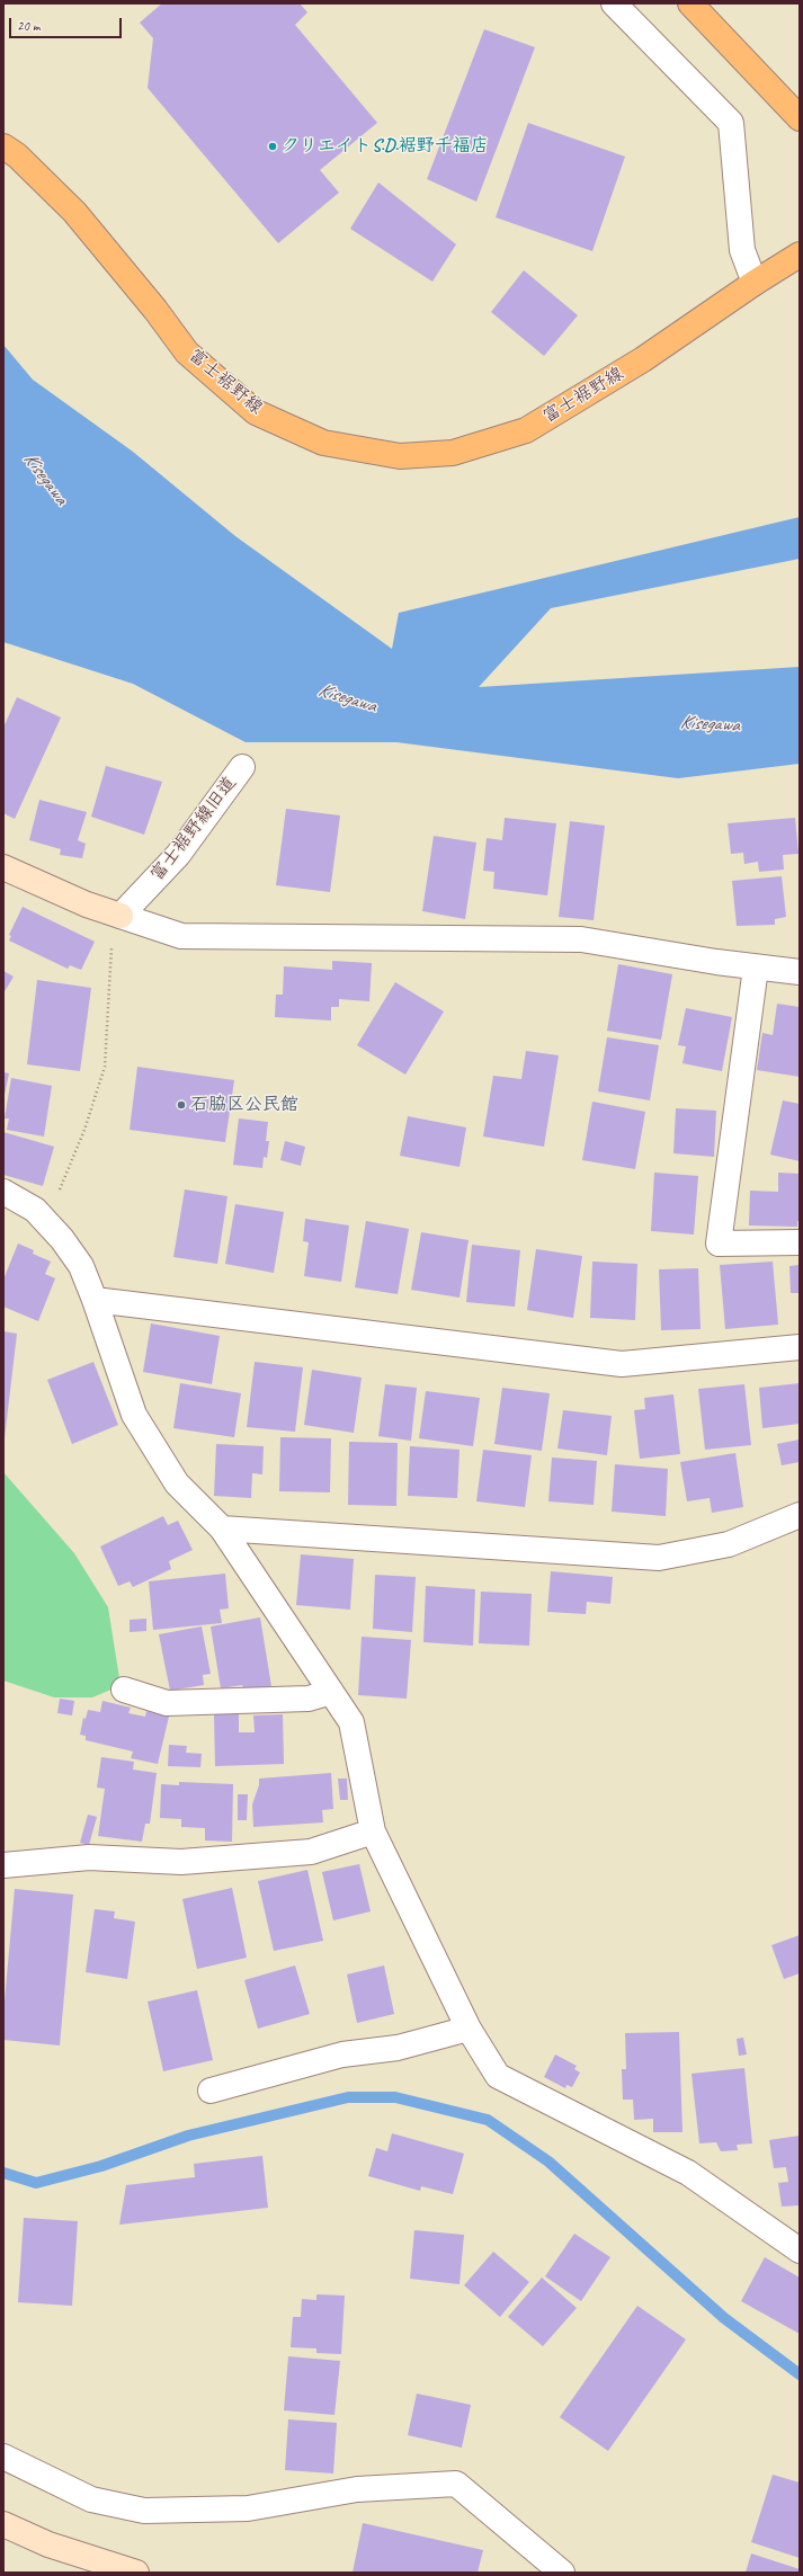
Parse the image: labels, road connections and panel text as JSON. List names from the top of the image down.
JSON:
{
  "streets": {
    "main road": ["富士裾野線"],
    "street": ["富士裾野線旧道"]
  },
  "water": ["Kisegawa"],
  "places": ["クリエイトS.D.裾野千福店", "石脇区公民館"],
  "scale_bar": "20 m"
}
